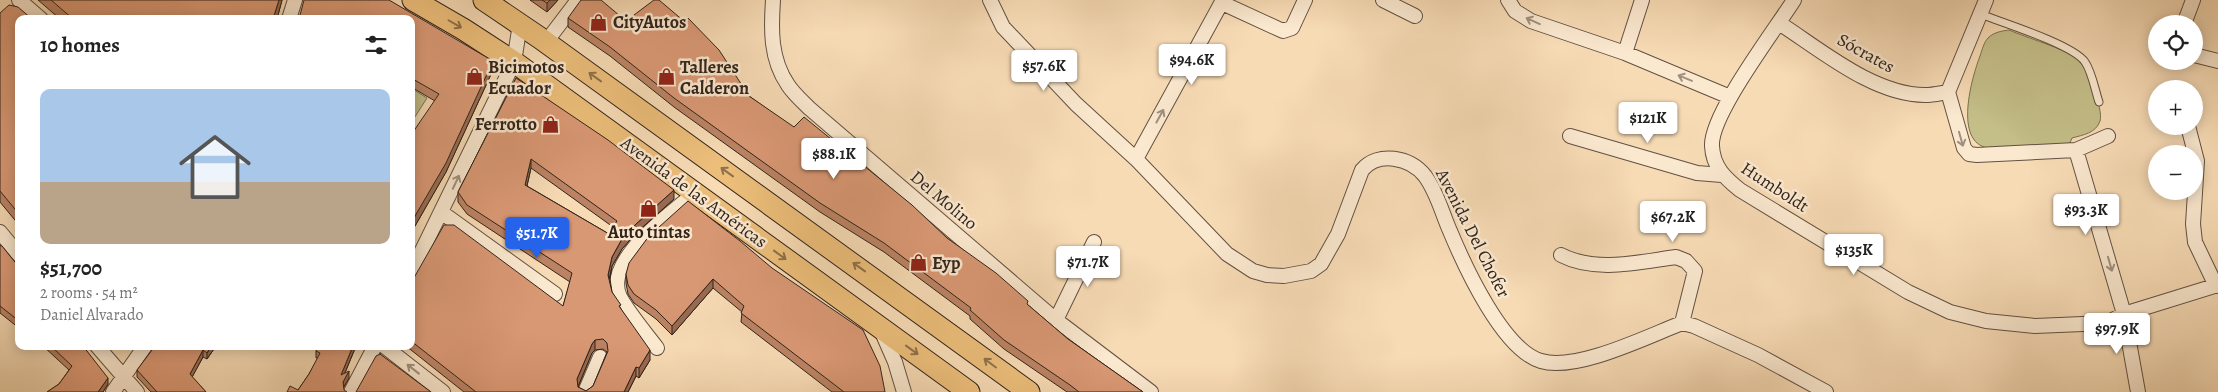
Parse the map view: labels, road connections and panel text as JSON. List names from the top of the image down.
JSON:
{
  "streets": {
    "main road": ["Avenida de las Américas"],
    "street": [
      "Sócrates",
      "Humboldt",
      "Del Molino",
      "Avenida Del Chofer"
    ]
  },
  "crossings": [
    ["Sócrates", "Humboldt"]
  ],
  "places": {
    "shop": [
      "CityAutos",
      "Bicimotos Ecuador",
      "Talleres Calderon",
      "Ferrotto",
      "Auto tintas",
      "Eyp"
    ]
  },
  "page": {
    "map_buttons": ["+", "−"],
    "heading": "10 homes",
    "price": [
      "$94.6K",
      "$57.6K",
      "$121K",
      "$88.1K",
      "$93.3K",
      "$67.2K",
      "$51.7K",
      "$135K",
      "$71.7K",
      "$97.9K"
    ],
    "list": [
      {
        "name": "$51,700",
        "note": "2 rooms · 54 m² · Daniel Alvarado"
      }
    ]
  }
}
